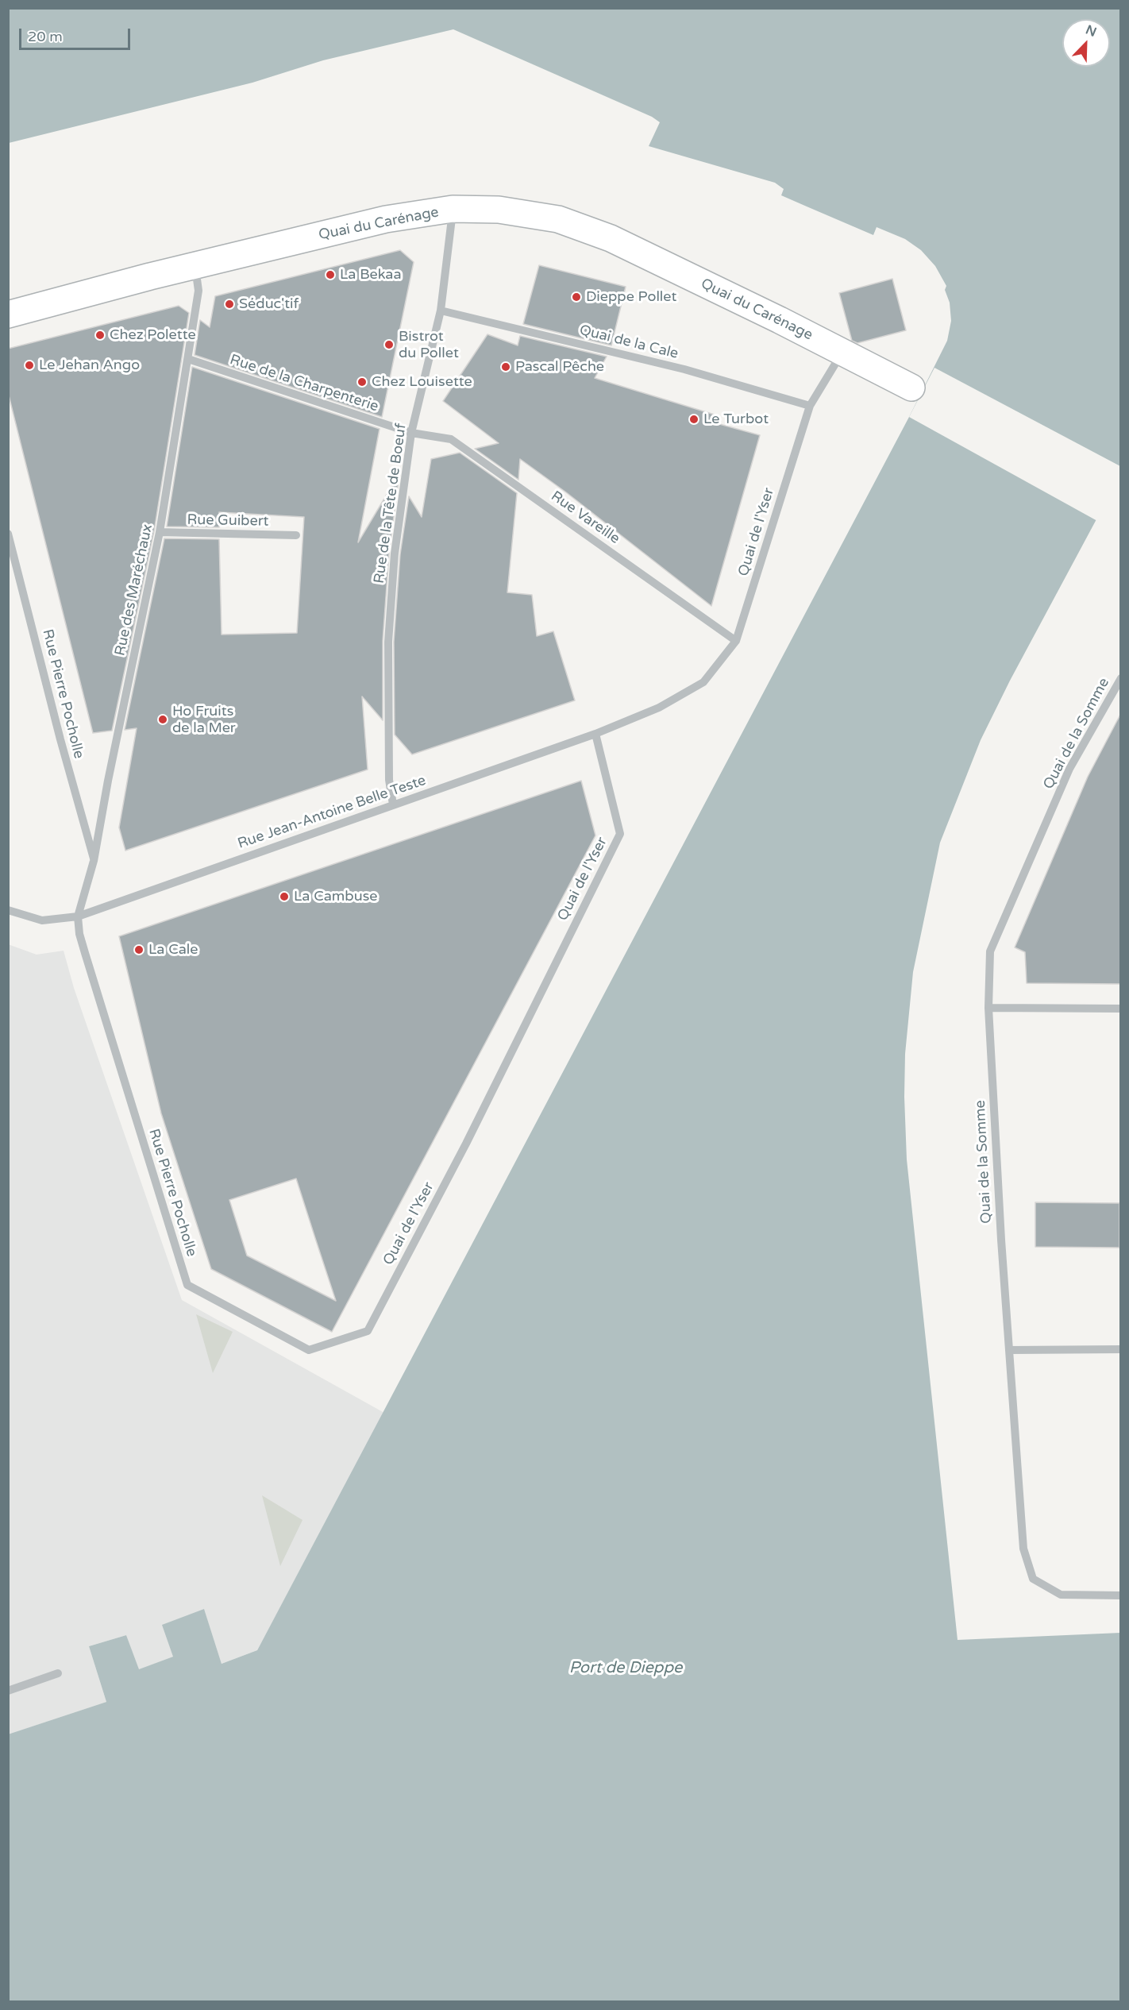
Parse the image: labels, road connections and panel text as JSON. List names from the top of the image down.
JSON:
{
  "streets": {
    "main road": ["Quai du Carénage"],
    "street": [
      "Quai de la Cale",
      "Rue de la Charpenterie",
      "Rue de la Tête de Boeuf",
      "Rue Vareille",
      "Rue Guibert",
      "Quai de l'Yser",
      "Rue des Maréchaux",
      "Rue Pierre Pocholle",
      "Quai de la Somme",
      "Rue Jean-Antoine Belle Teste"
    ]
  },
  "crossings": [
    ["Quai du Carénage", "Rue de la Tête de Boeuf"],
    ["Quai du Carénage", "Quai de l'Yser"],
    ["Quai du Carénage", "Rue des Maréchaux"],
    ["Quai de la Cale", "Rue de la Tête de Boeuf"],
    ["Quai de la Cale", "Quai de l'Yser"],
    ["Rue de la Charpenterie", "Rue de la Tête de Boeuf"],
    ["Rue de la Charpenterie", "Rue Vareille"],
    ["Rue de la Charpenterie", "Rue des Maréchaux"],
    ["Rue de la Tête de Boeuf", "Rue Vareille"],
    ["Rue de la Tête de Boeuf", "Rue Jean-Antoine Belle Teste"],
    ["Rue Vareille", "Quai de l'Yser"],
    ["Rue Guibert", "Rue des Maréchaux"],
    ["Quai de l'Yser", "Rue Pierre Pocholle"],
    ["Quai de l'Yser", "Rue Jean-Antoine Belle Teste"],
    ["Rue des Maréchaux", "Rue Pierre Pocholle"],
    ["Rue des Maréchaux", "Rue Jean-Antoine Belle Teste"],
    ["Rue Pierre Pocholle", "Rue Jean-Antoine Belle Teste"]
  ],
  "water": ["Port de Dieppe"],
  "places": [
    "La Bekaa",
    "Dieppe Pollet",
    "Séduc'tif",
    "Chez Polette",
    "Bistrot du Pollet",
    "Le Jehan Ango",
    "Pascal Pêche",
    "Chez Louisette",
    "Le Turbot",
    "Ho Fruits de la Mer",
    "La Cambuse",
    "La Cale"
  ],
  "scale_bar": "20 m",
  "north": "top right"
}
